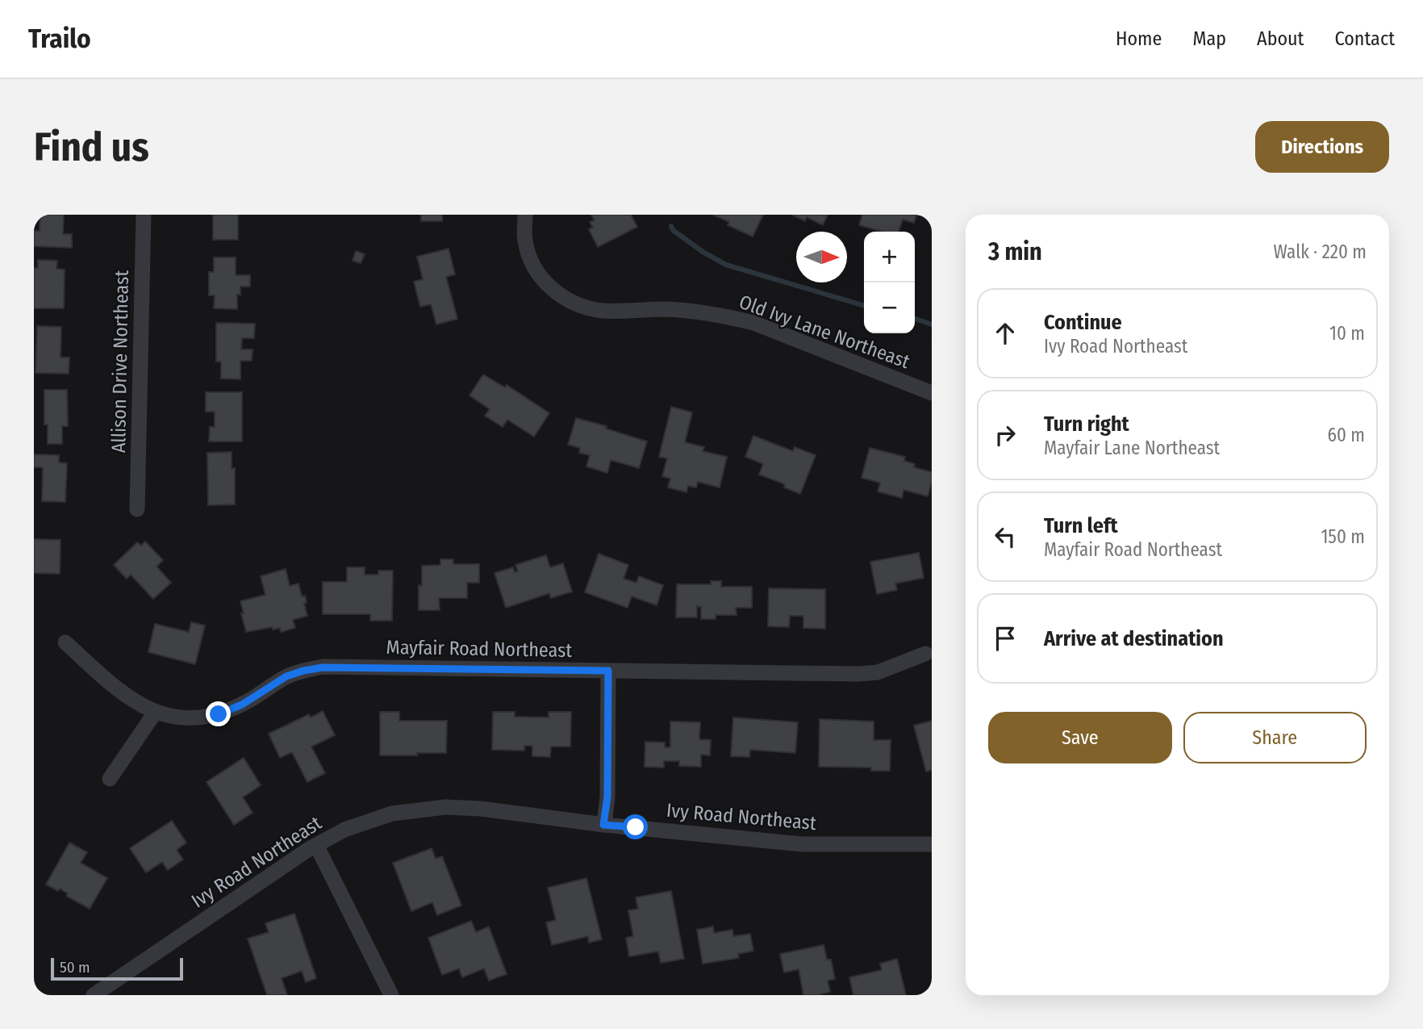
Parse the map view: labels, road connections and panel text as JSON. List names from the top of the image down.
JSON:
{
  "streets": {
    "street": [
      "Old Ivy Lane Northeast",
      "Allison Drive Northeast",
      "Mayfair Road Northeast",
      "Ivy Road Northeast"
    ]
  },
  "scale_bar": "50 m",
  "north": "right",
  "page": {
    "header": "Trailo",
    "nav": [
      "Home",
      "Map",
      "About",
      "Contact"
    ],
    "buttons": [
      "Directions",
      ["Save", "Share"]
    ],
    "title": "Find us",
    "heading": ["3 min", "Walk · 220 m"],
    "map_buttons": ["+", "−"],
    "list": [
      ["Continue", "Ivy Road Northeast", "10 m"],
      ["Turn right", "Mayfair Lane Northeast", "60 m"],
      ["Turn left", "Mayfair Road Northeast", "150 m"],
      "Arrive at destination"
    ],
    "scale": "50 m"
  }
}
